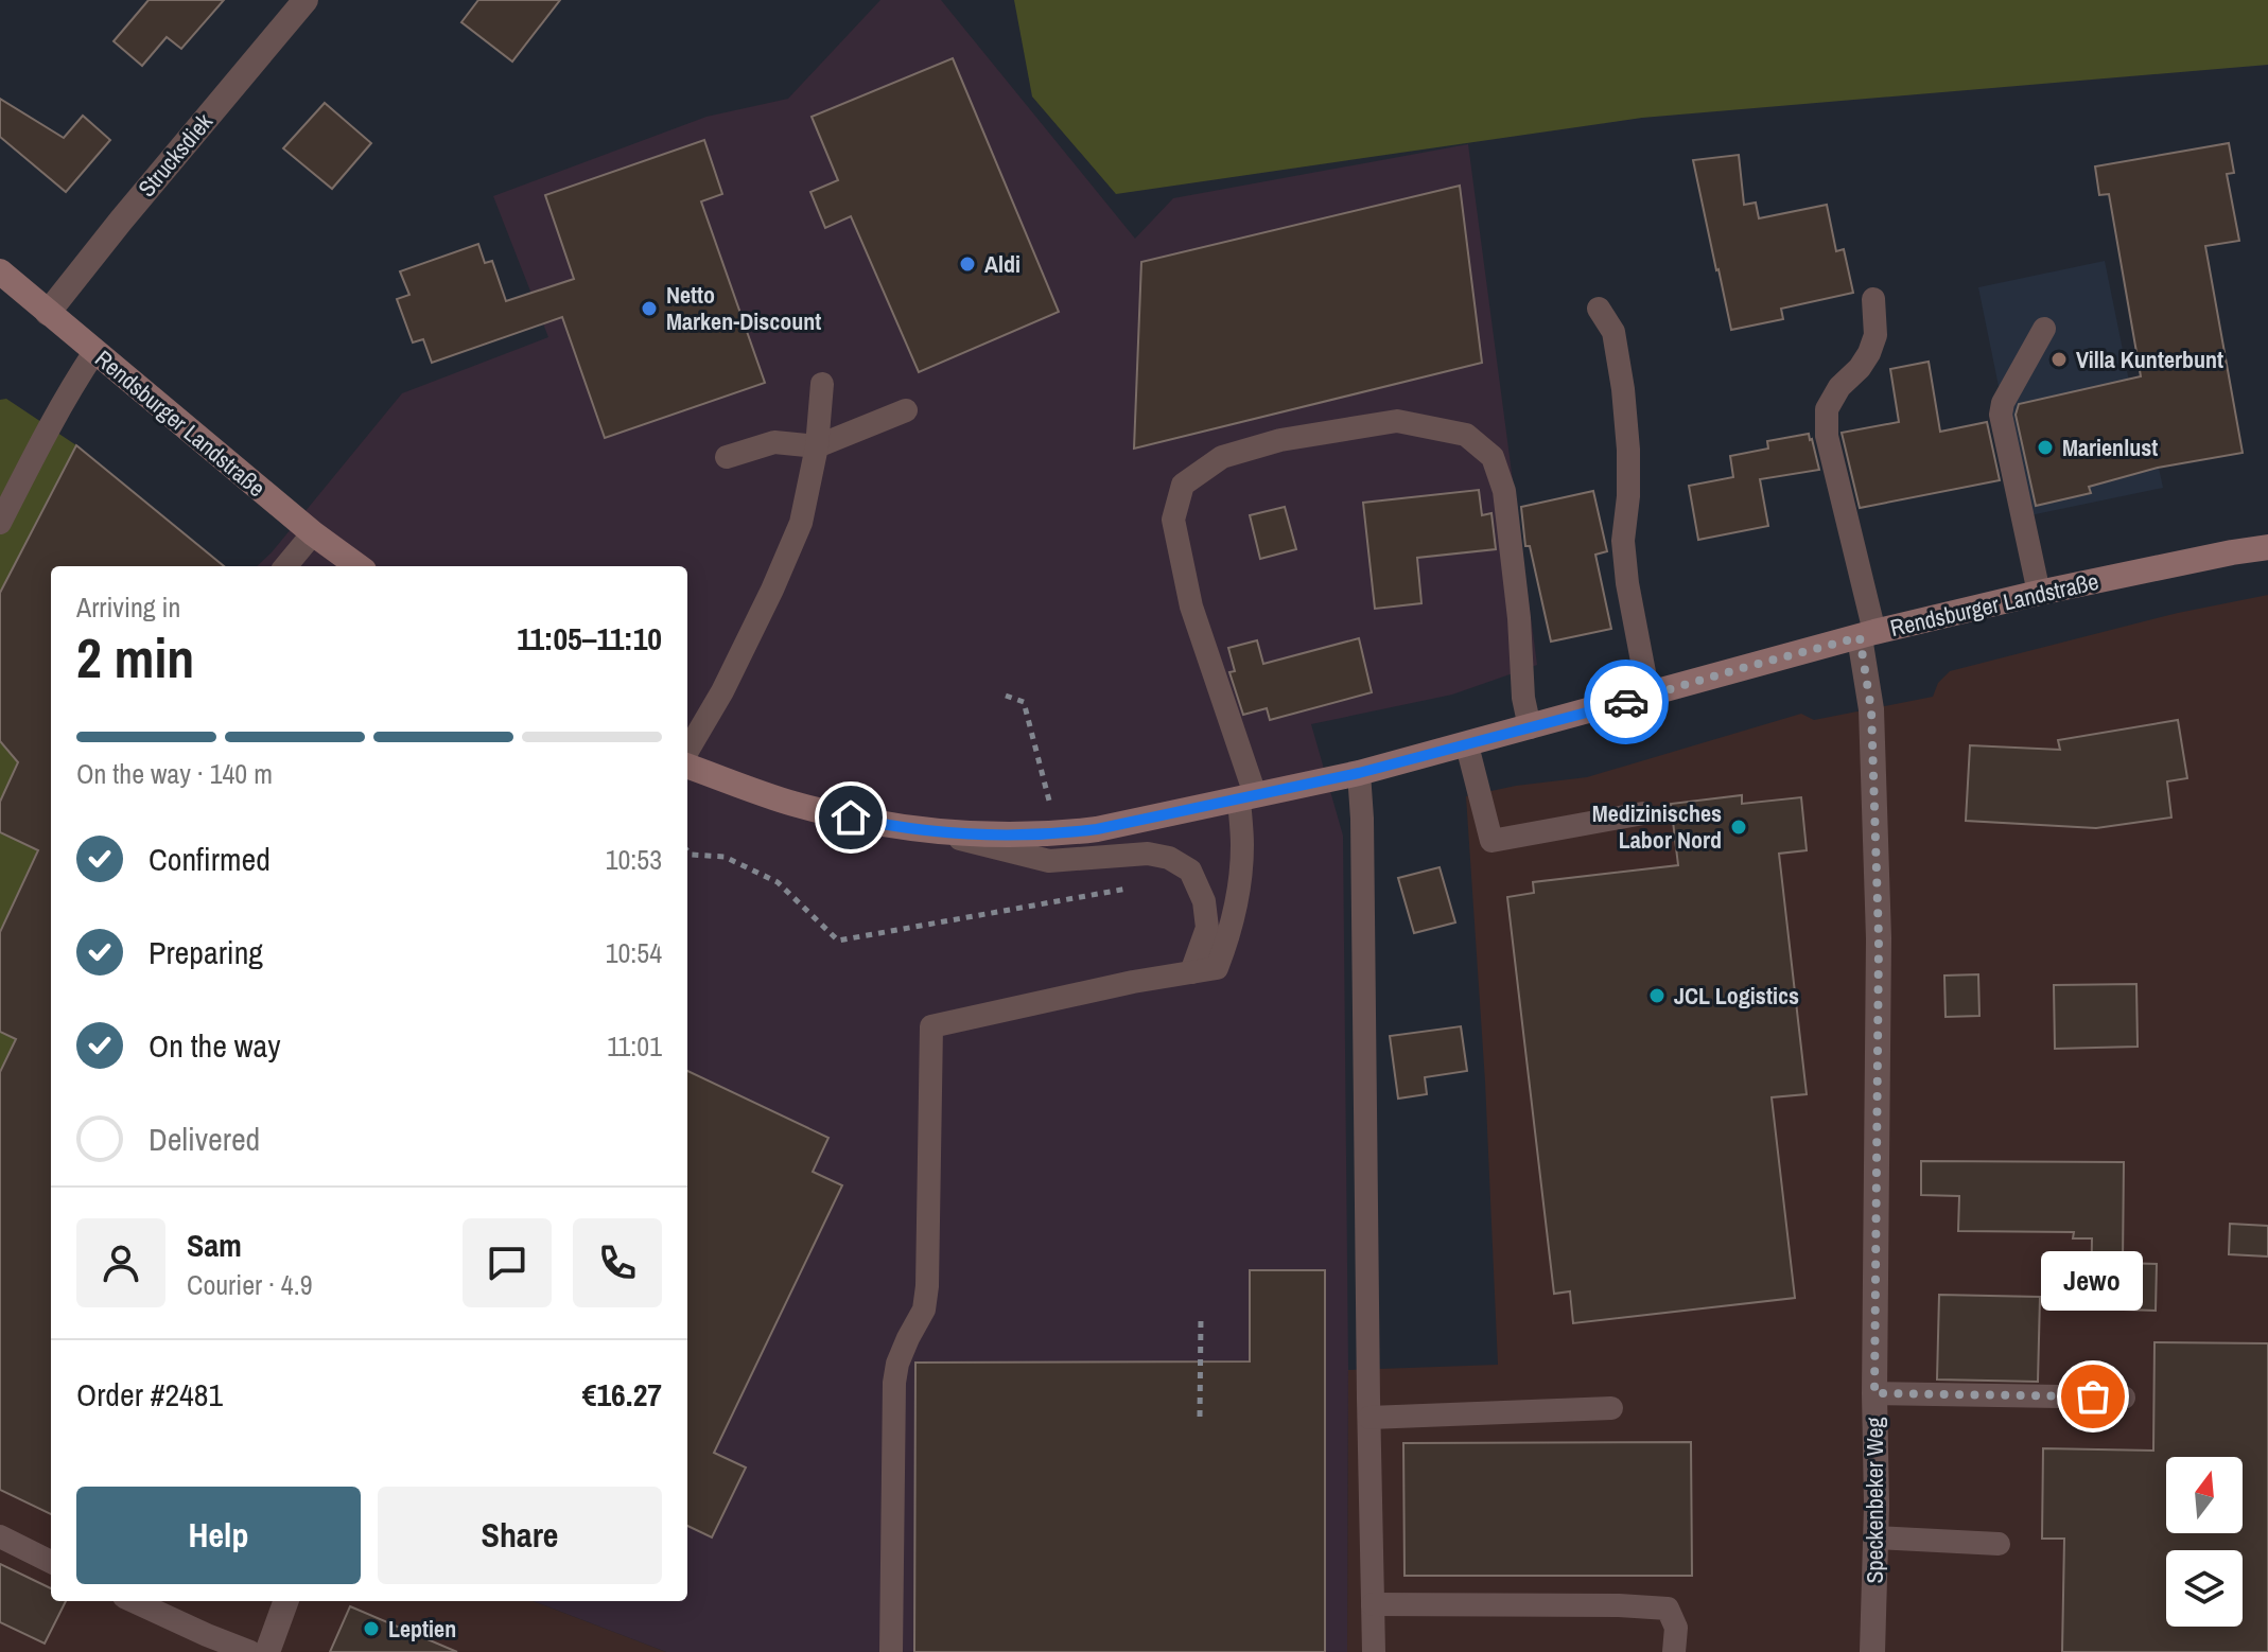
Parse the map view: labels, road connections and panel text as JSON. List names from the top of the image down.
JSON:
{
  "streets": {
    "street": ["Strucksdiek", "Rendsburger Landstraße", "Speckenbeker Weg"]
  },
  "crossings": [
    ["Strucksdiek", "Rendsburger Landstraße"],
    ["Rendsburger Landstraße", "Speckenbeker Weg"]
  ],
  "places": [
    "Aldi",
    "Netto Marken-Discount",
    "Villa Kunterbunt",
    "Marienlust",
    "Medizinisches Labor Nord",
    "JCL Logistics",
    "Jewo",
    "Leptien"
  ],
  "north": "top",
  "page": {
    "heading": ["2 min", "Arriving in", "11:05–11:10"],
    "panel": [
      "Sam",
      "Courier · 4.9",
      "Order #2481",
      "€16.27"
    ],
    "bar": "On the way · 140 m",
    "list": [
      ["Confirmed", "10:53"],
      ["Preparing", "10:54"],
      ["On the way", "11:01"],
      "Delivered"
    ],
    "bubble": "Jewo",
    "buttons": ["Help", "Share"]
  }
}
